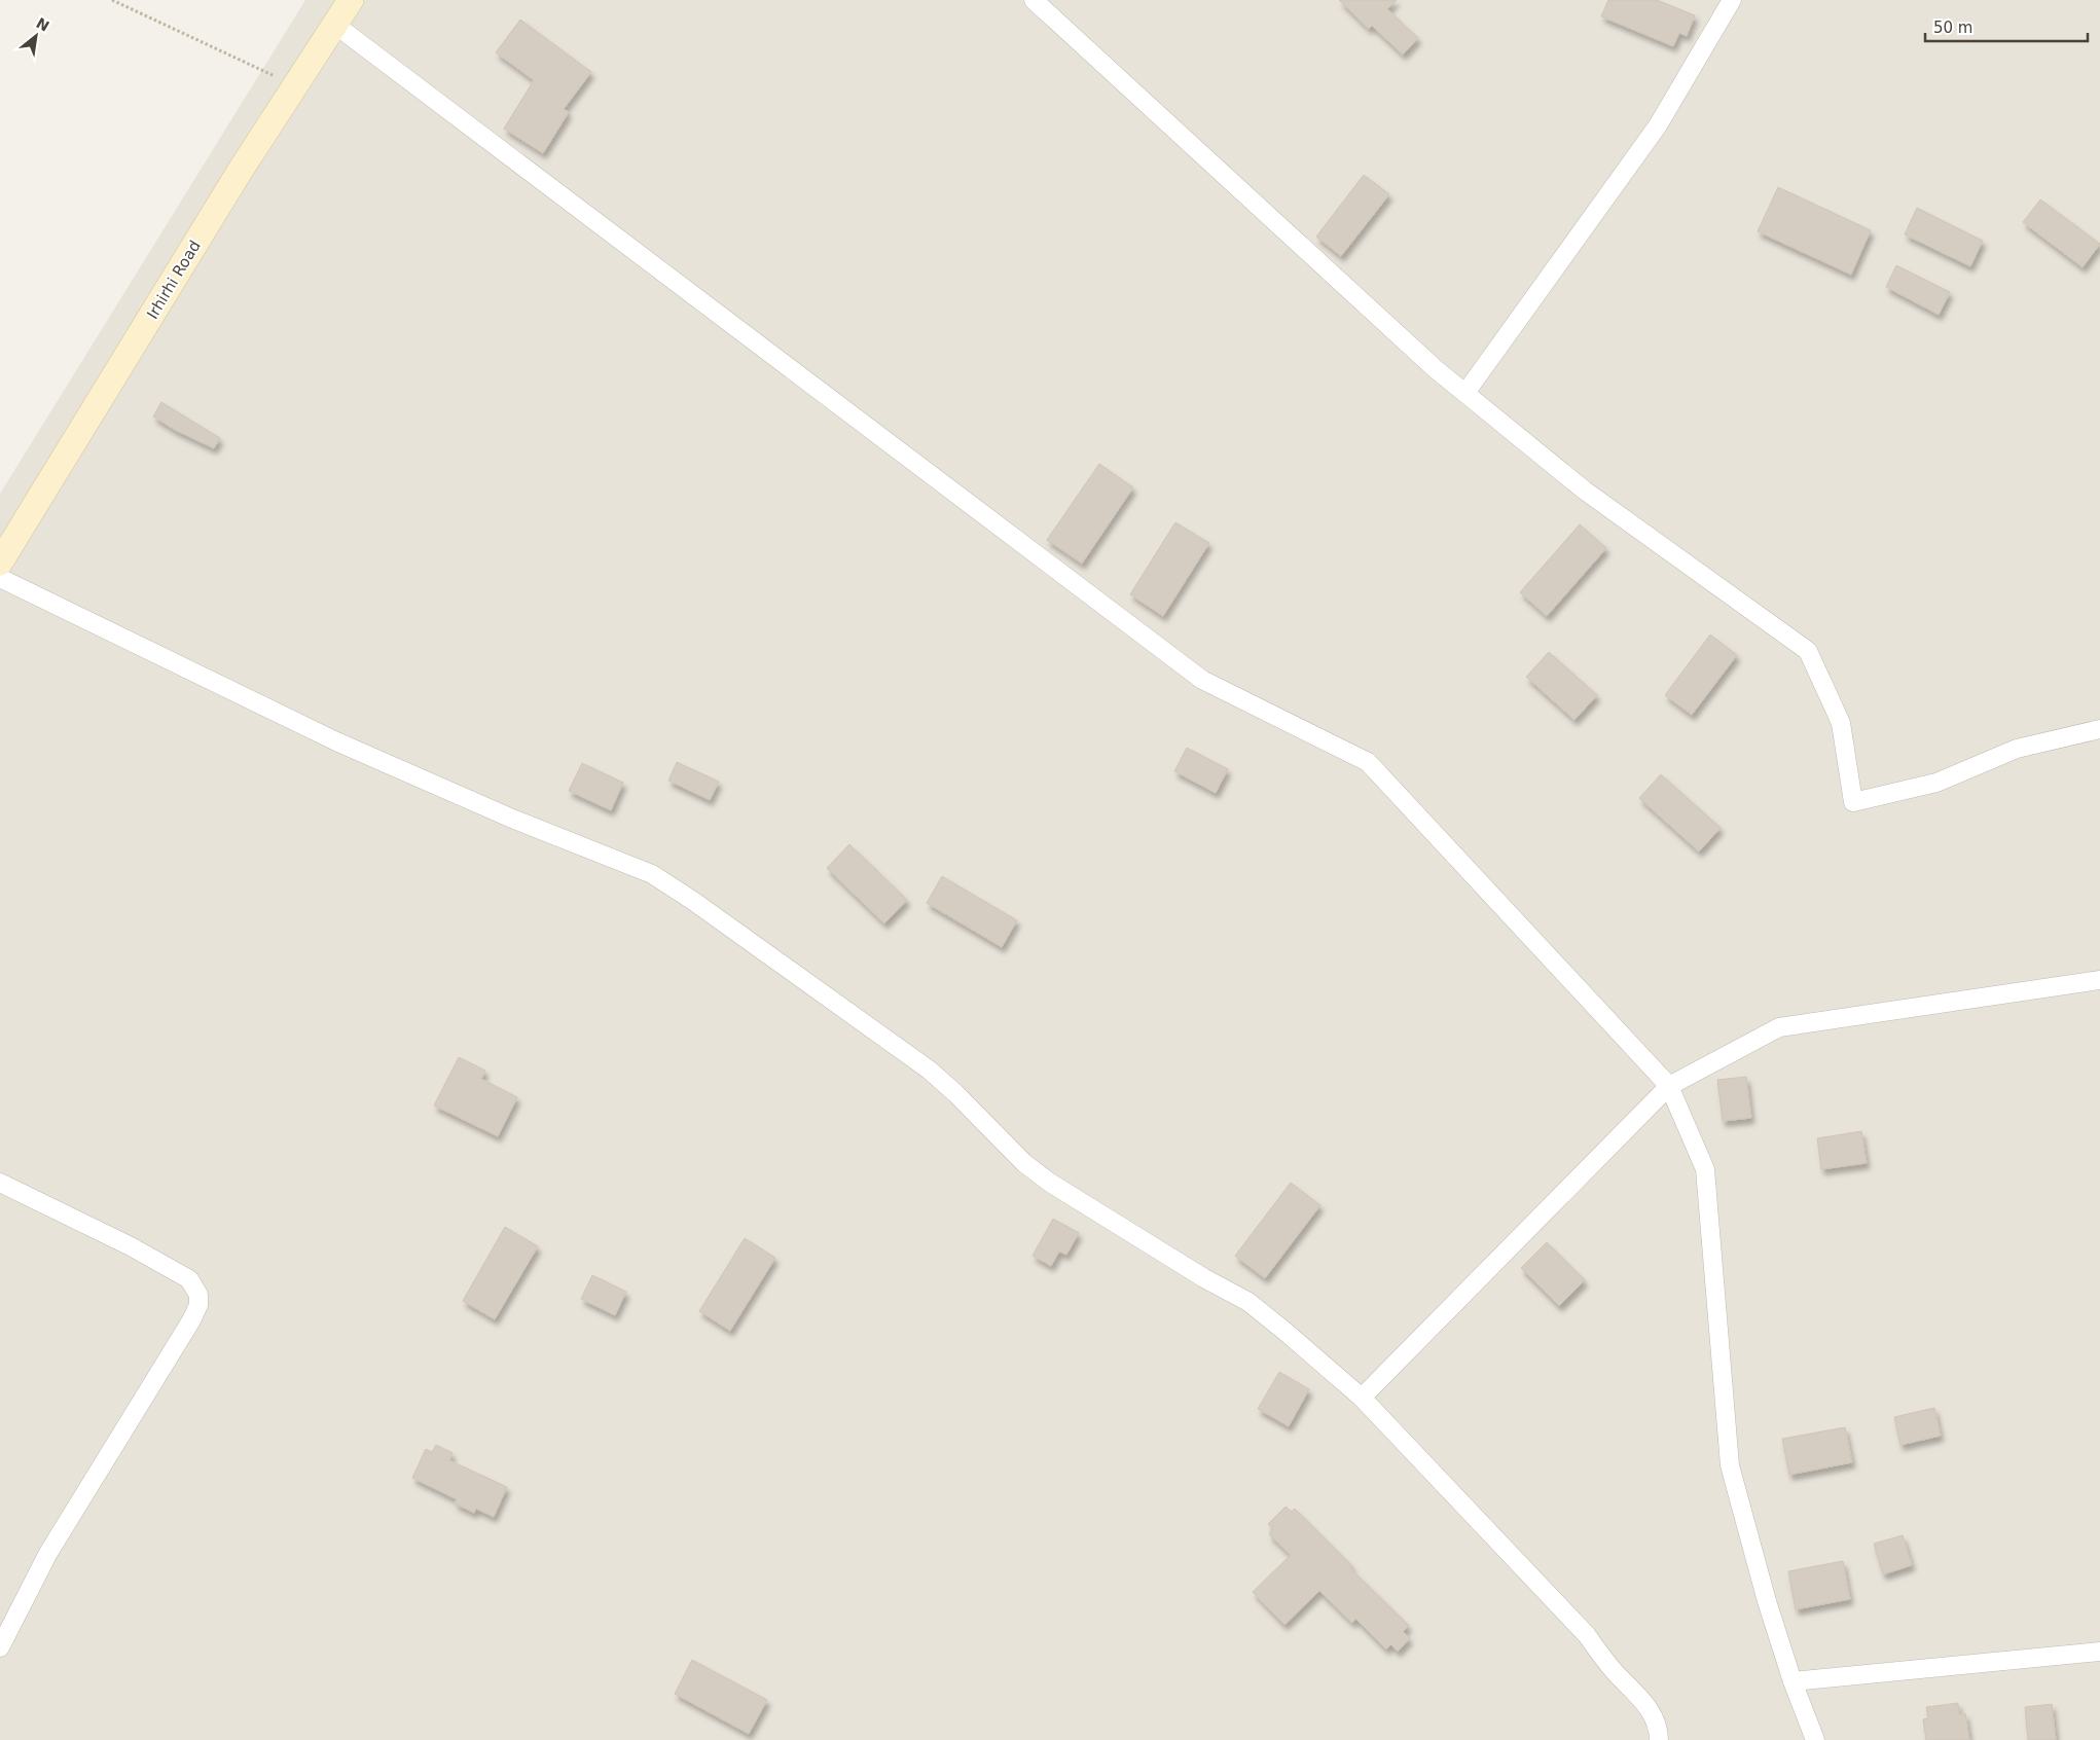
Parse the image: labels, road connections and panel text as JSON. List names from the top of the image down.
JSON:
{
  "streets": {
    "street": ["Irhirhi Road"]
  },
  "scale_bar": "50 m",
  "north": "top right"
}
